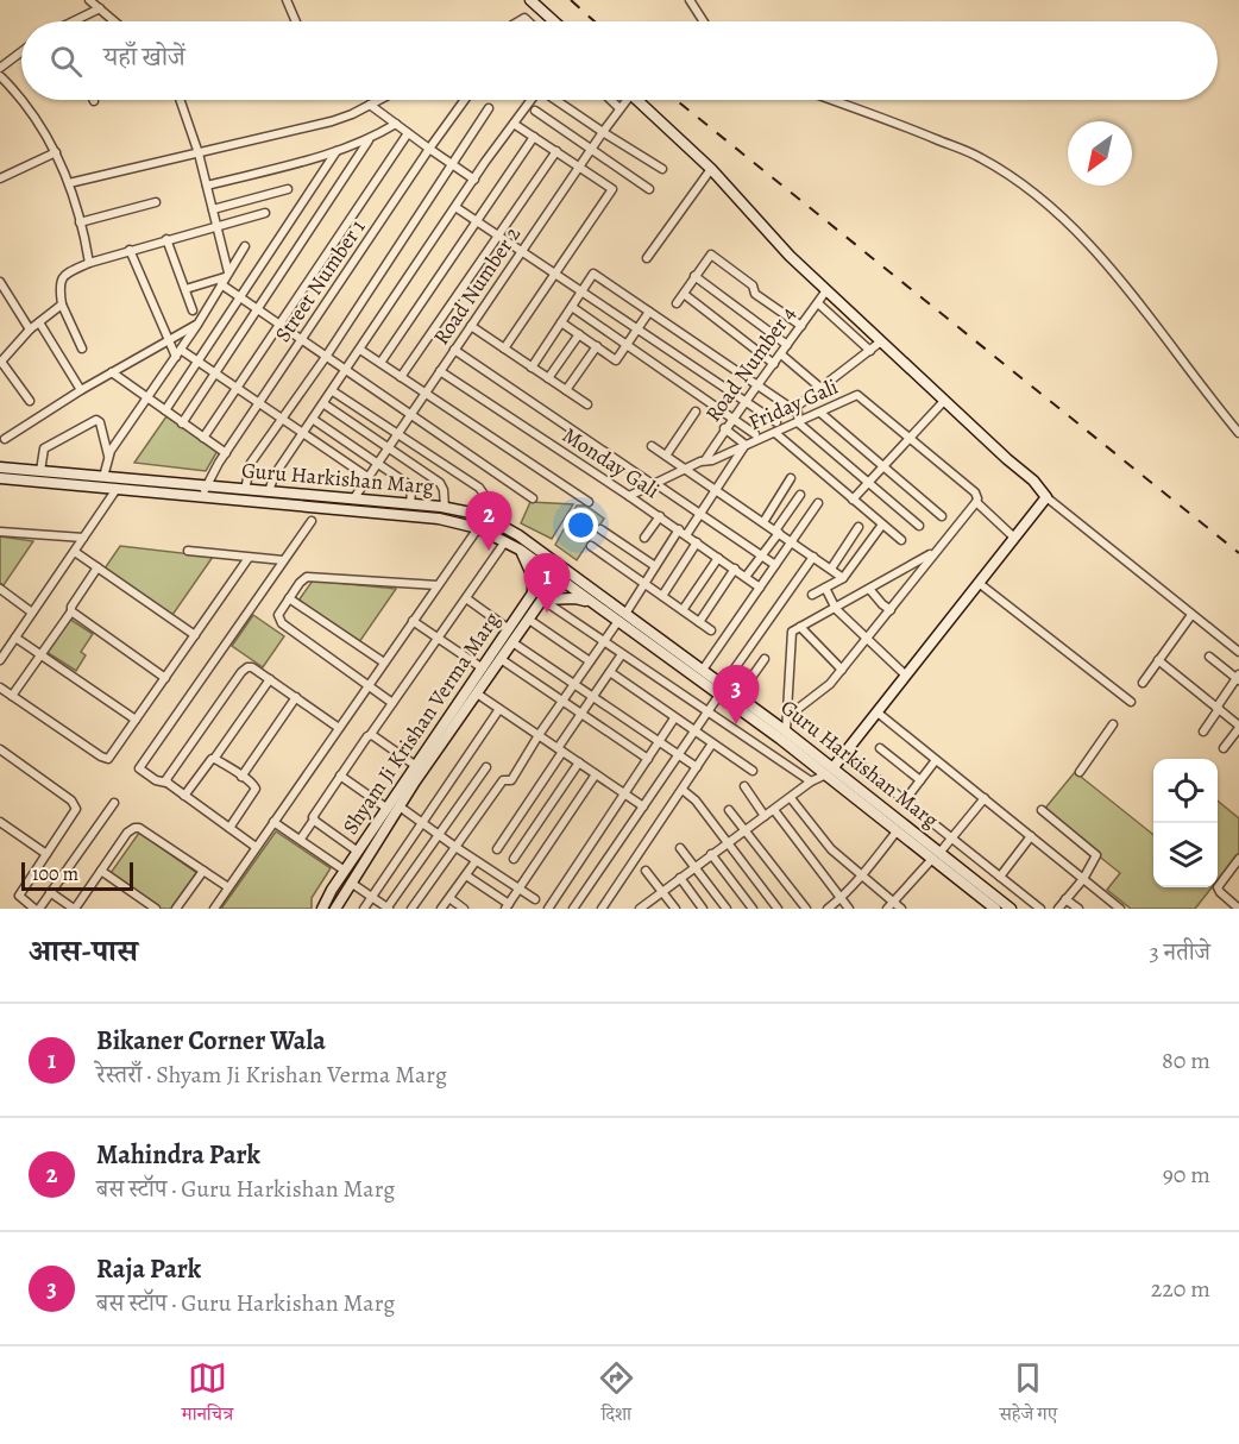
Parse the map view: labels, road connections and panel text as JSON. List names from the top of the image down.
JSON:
{
  "streets": {
    "main road": ["Guru Harkishan Marg", "Shyam Ji Krishan Verma Marg"],
    "street": [
      "Street Number 1",
      "Road Number 2",
      "Road Number 4",
      "Friday Gali",
      "Monday Gali"
    ]
  },
  "crossings": [
    ["Street Number 1", "Guru Harkishan Marg"],
    ["Road Number 2", "Monday Gali"],
    ["Road Number 2", "Guru Harkishan Marg"],
    ["Road Number 4", "Friday Gali"],
    ["Friday Gali", "Monday Gali"],
    ["Guru Harkishan Marg", "Shyam Ji Krishan Verma Marg"]
  ],
  "scale_bar": "100 m",
  "north": "bottom left",
  "page": {
    "search": "यहाँ खोजें",
    "pins": ["2", "1", "3"],
    "scale": "100 m",
    "heading": ["आस-पास", "3 नतीजे"],
    "list": [
      {
        "mark": "1",
        "name": "Bikaner Corner Wala",
        "note": "रेस्तराँ · Shyam Ji Krishan Verma Marg",
        "value": "80 m"
      },
      {
        "mark": "2",
        "name": "Mahindra Park",
        "note": "बस स्टॉप · Guru Harkishan Marg",
        "value": "90 m"
      },
      {
        "mark": "3",
        "name": "Raja Park",
        "note": "बस स्टॉप · Guru Harkishan Marg",
        "value": "220 m"
      }
    ],
    "nav": ["मानचित्र", "दिशा", "सहेजे गए"]
  }
}
